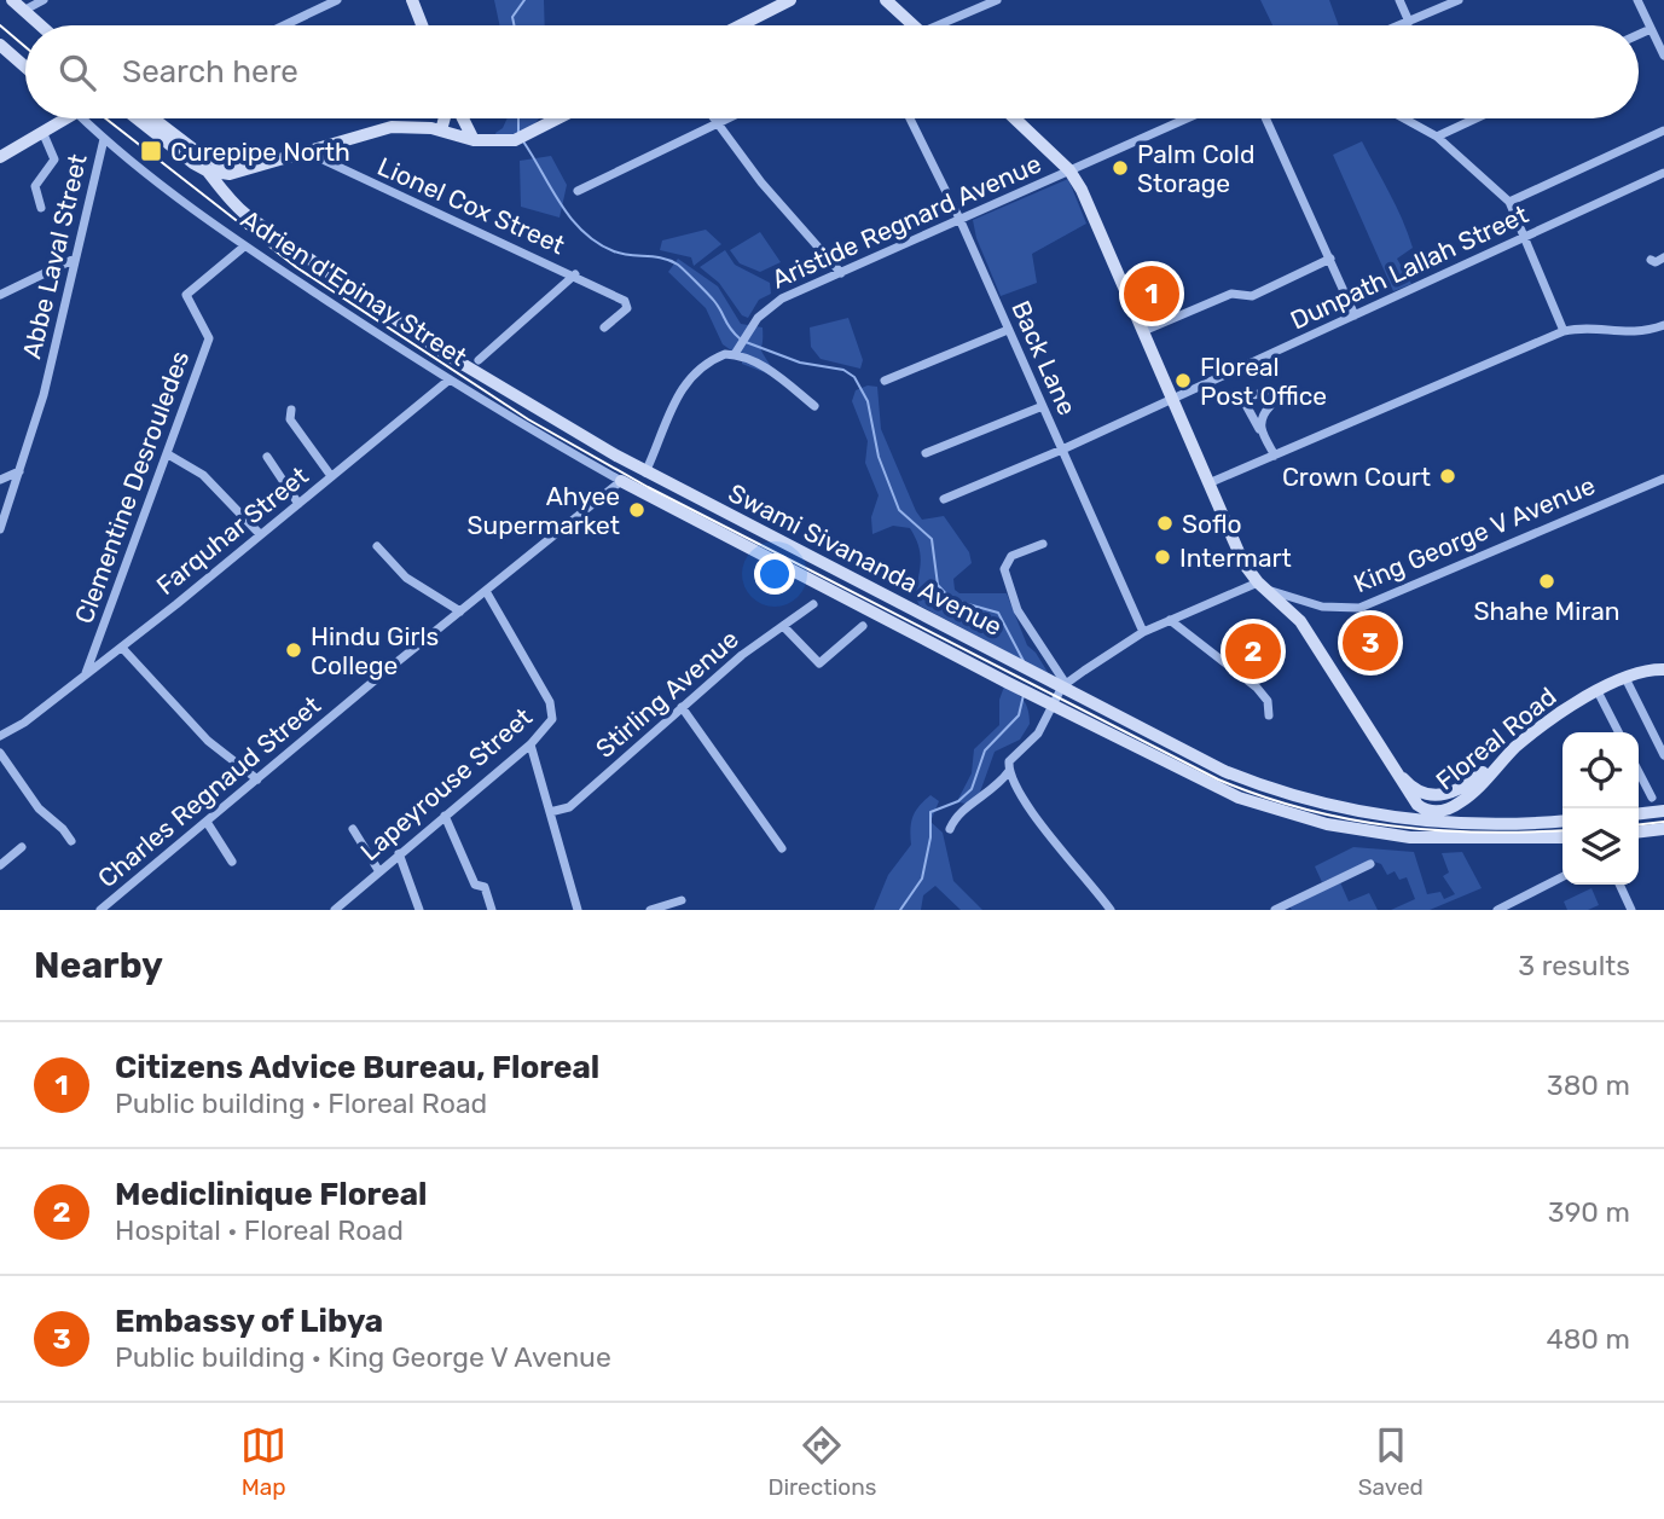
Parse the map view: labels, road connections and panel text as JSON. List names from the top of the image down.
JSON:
{
  "streets": {
    "street": [
      "Lionel Cox Street",
      "Aristide Regnard Avenue",
      "Abbe Laval Street",
      "Dunpath Lallah Street",
      "Adrien d'Epinay Street",
      "Back Lane",
      "Clementine Desrouledes",
      "Farquhar Street",
      "King George V Avenue",
      "Swami Sivananda Avenue",
      "Stirling Avenue",
      "Floreal Road",
      "Lapeyrouse Street",
      "Charles Regnaud Street"
    ]
  },
  "crossings": [
    ["Aristide Regnard Avenue", "Back Lane"],
    ["Abbe Laval Street", "Adrien d'Epinay Street"],
    ["Dunpath Lallah Street", "Back Lane"],
    ["Adrien d'Epinay Street", "Clementine Desrouledes"],
    ["Adrien d'Epinay Street", "Farquhar Street"],
    ["Adrien d'Epinay Street", "Charles Regnaud Street"],
    ["Clementine Desrouledes", "Farquhar Street"],
    ["King George V Avenue", "Floreal Road"],
    ["Lapeyrouse Street", "Charles Regnaud Street"]
  ],
  "places": {
    "transit": ["Curepipe North"],
    "other": [
      "Palm Cold Storage",
      "Floreal Post Office",
      "Crown Court",
      "Ahyee Supermarket",
      "Soflo",
      "Intermart",
      "Shahe Miran",
      "Hindu Girls College"
    ]
  },
  "page": {
    "search": "Search here",
    "pins": ["1", "3", "2"],
    "heading": ["Nearby", "3 results"],
    "list": [
      {
        "mark": "1",
        "name": "Citizens Advice Bureau, Floreal",
        "note": "Public building · Floreal Road",
        "value": "380 m"
      },
      {
        "mark": "2",
        "name": "Mediclinique Floreal",
        "note": "Hospital · Floreal Road",
        "value": "390 m"
      },
      {
        "mark": "3",
        "name": "Embassy of Libya",
        "note": "Public building · King George V Avenue",
        "value": "480 m"
      }
    ],
    "nav": ["Map", "Directions", "Saved"]
  }
}
